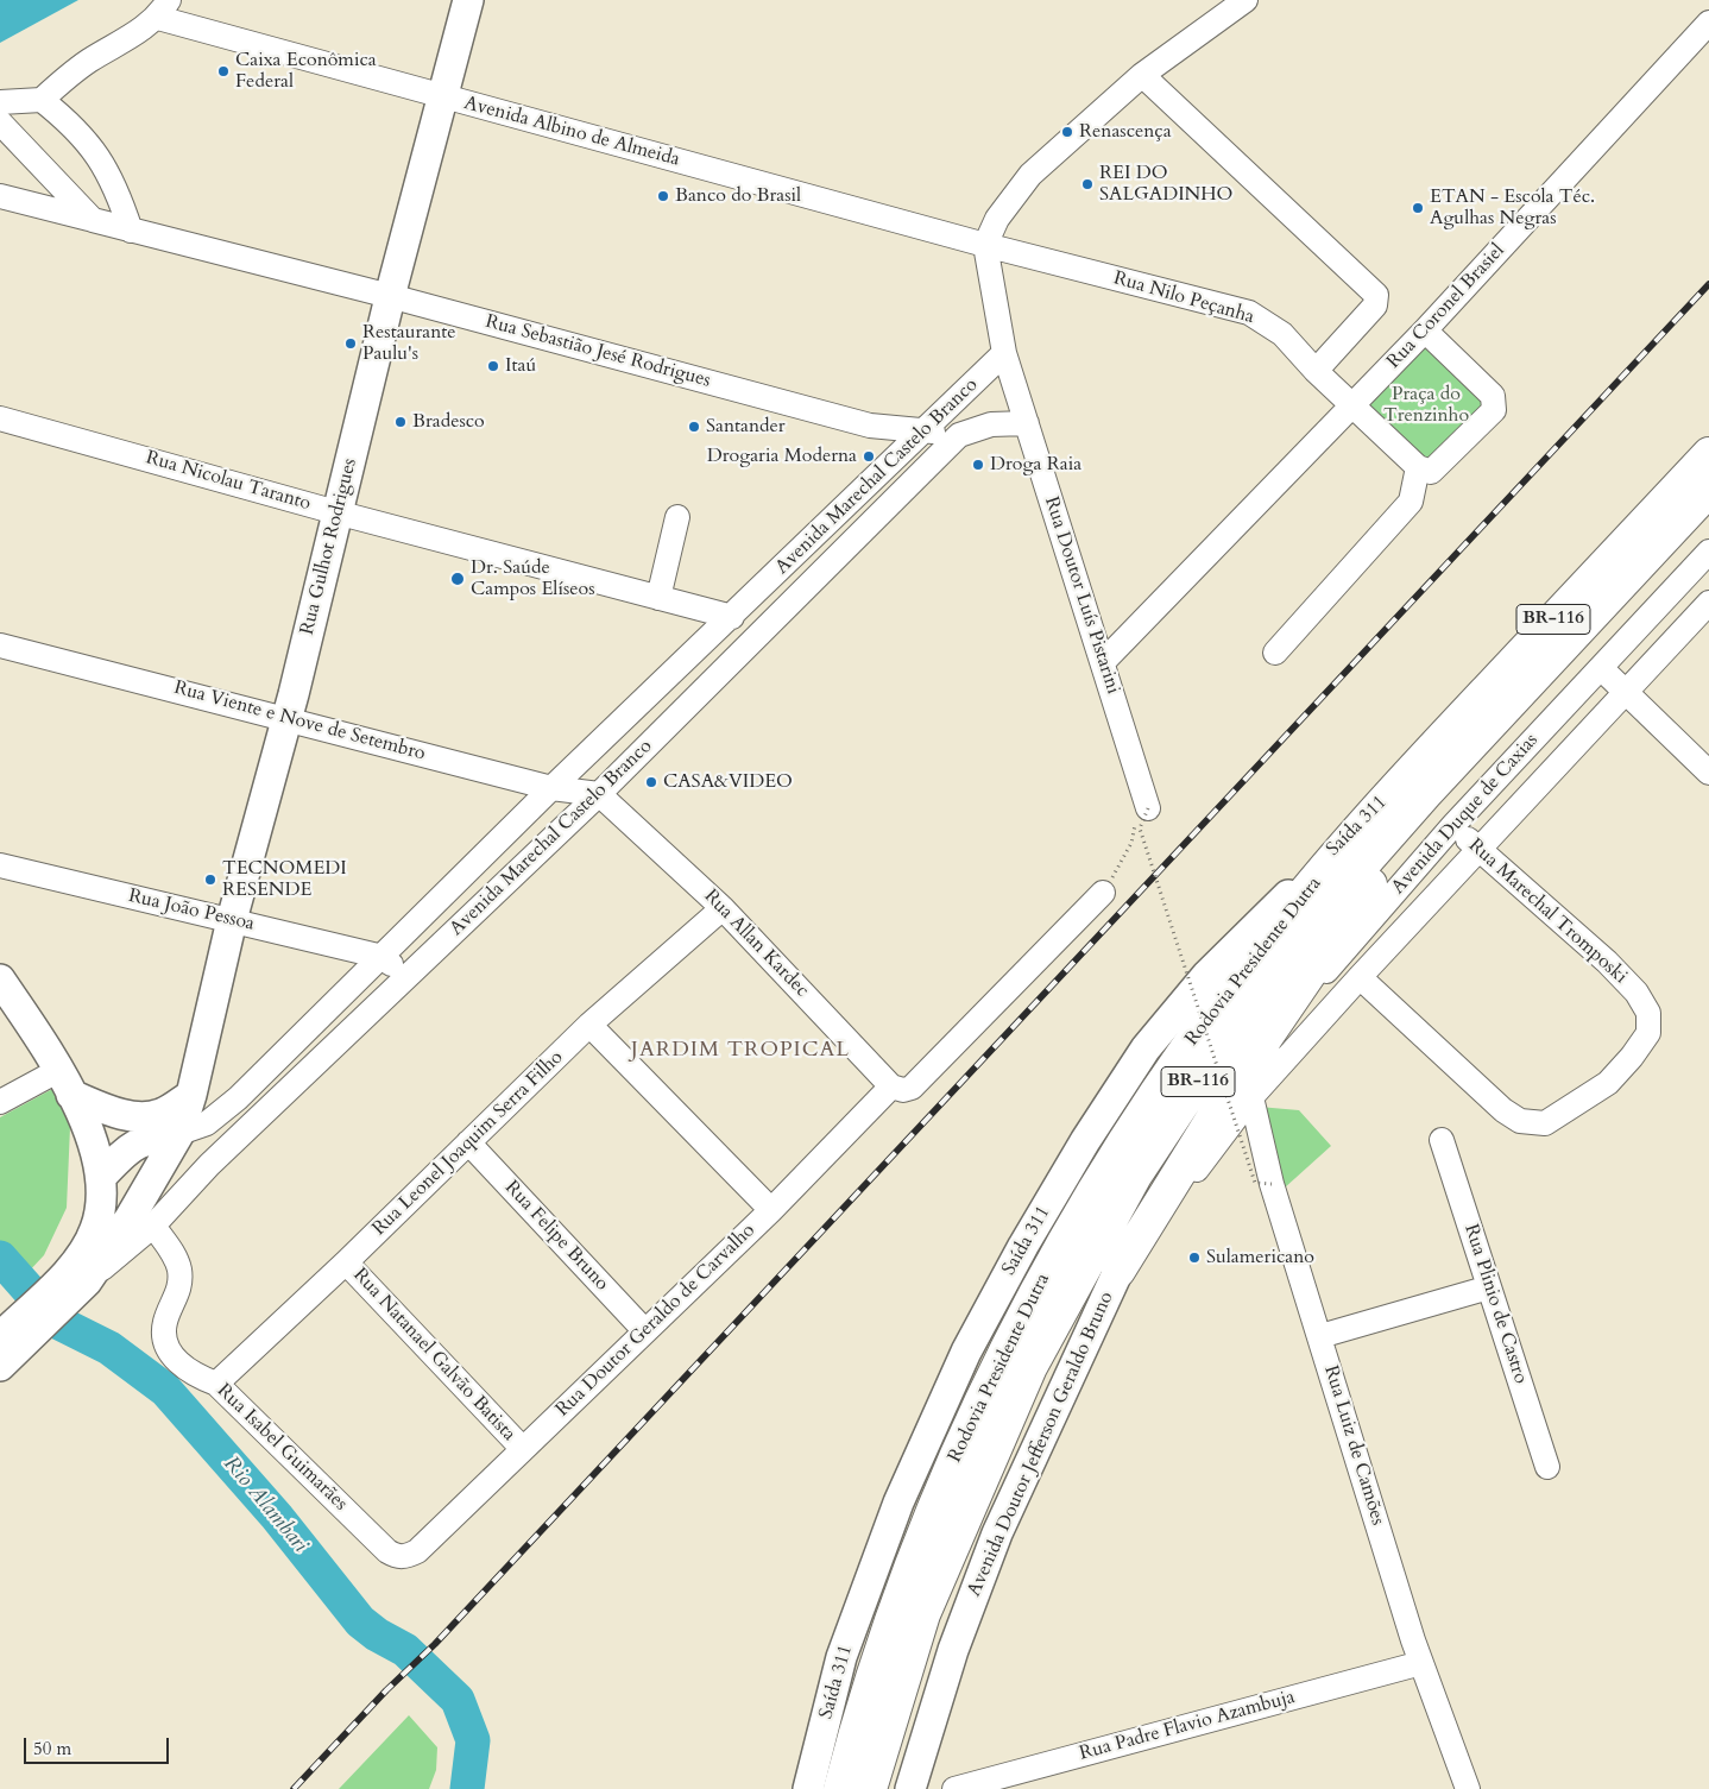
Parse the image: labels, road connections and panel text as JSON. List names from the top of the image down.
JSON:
{
  "streets": {
    "highway": ["BR-116", "Rodovia Presidente Dutra"],
    "main road": [
      "Avenida Marechal Castelo Branco",
      "Rua Gulhot Rodrigues",
      "Saída 311",
      "Avenida Doutor Jefferson Geraldo Bruno"
    ],
    "street": [
      "Avenida Albino de Almeida",
      "Rua Nilo Peçanha",
      "Rua Coronel Brasiel",
      "Rua Sebastião Jesé Rodrigues",
      "Rua Nicolau Taranto",
      "Rua Doutor Luís Pistarini",
      "Rua Viente e Nove de Setembro",
      "Avenida Duque de Caxias",
      "Rua João Pessoa",
      "Rua Marechal Tromposki",
      "Rua Allan Kardec",
      "Rua Leonel Joaquim Serra Filho",
      "Rua Felipe Bruno",
      "Rua Plinio de Castro",
      "Rua Doutor Geraldo de Carvalho",
      "Rua Natanael Galvão Batista",
      "Rua Luiz de Camões",
      "Rua Isabel Guimarães",
      "Rua Padre Flavio Azambuja"
    ]
  },
  "crossings": [
    ["Avenida Albino de Almeida", "Rua Nilo Peçanha"],
    ["Avenida Albino de Almeida", "Rua Gulhot Rodrigues"],
    ["Avenida Albino de Almeida", "Rua Doutor Luís Pistarini"],
    ["Rua Nilo Peçanha", "Rua Coronel Brasiel"],
    ["Rua Nilo Peçanha", "Rua Doutor Luís Pistarini"],
    ["Rua Coronel Brasiel", "Rua Doutor Luís Pistarini"],
    ["Rua Sebastião Jesé Rodrigues", "Avenida Marechal Castelo Branco"],
    ["Rua Sebastião Jesé Rodrigues", "Rua Gulhot Rodrigues"],
    ["Avenida Marechal Castelo Branco", "Rua Nicolau Taranto"],
    ["Avenida Marechal Castelo Branco", "Rua Gulhot Rodrigues"],
    ["Avenida Marechal Castelo Branco", "Rua Doutor Luís Pistarini"],
    ["Avenida Marechal Castelo Branco", "Rua Viente e Nove de Setembro"],
    ["Avenida Marechal Castelo Branco", "Rua João Pessoa"],
    ["Avenida Marechal Castelo Branco", "Rua Allan Kardec"],
    ["Avenida Marechal Castelo Branco", "Rua Isabel Guimarães"],
    ["Rua Nicolau Taranto", "Rua Gulhot Rodrigues"],
    ["Rua Gulhot Rodrigues", "Rua Viente e Nove de Setembro"],
    ["Rua Gulhot Rodrigues", "Rua João Pessoa"],
    ["Rua Viente e Nove de Setembro", "Rua Allan Kardec"],
    ["Avenida Duque de Caxias", "Rua Marechal Tromposki"],
    ["Avenida Duque de Caxias", "Avenida Doutor Jefferson Geraldo Bruno"],
    ["Avenida Duque de Caxias", "Rua Luiz de Camões"],
    ["Saída 311", "Rodovia Presidente Dutra"],
    ["Rua Allan Kardec", "Rua Leonel Joaquim Serra Filho"],
    ["Rua Allan Kardec", "Rua Doutor Geraldo de Carvalho"],
    ["Rua Leonel Joaquim Serra Filho", "Rua Felipe Bruno"],
    ["Rua Leonel Joaquim Serra Filho", "Rua Natanael Galvão Batista"],
    ["Rua Leonel Joaquim Serra Filho", "Rua Isabel Guimarães"],
    ["Rua Felipe Bruno", "Rua Doutor Geraldo de Carvalho"],
    ["Rua Doutor Geraldo de Carvalho", "Rua Natanael Galvão Batista"],
    ["Rua Doutor Geraldo de Carvalho", "Rua Isabel Guimarães"],
    ["Rua Luiz de Camões", "Rua Padre Flavio Azambuja"]
  ],
  "districts": ["JARDIM TROPICAL"],
  "water": ["Rio Alambari"],
  "parks": ["Praça do Trenzinho"],
  "places": [
    "Caixa Econômica Federal",
    "Renascença",
    "REI DO SALGADINHO",
    "Banco do Brasil",
    "ETAN - Escola Téc. Agulhas Negras",
    "Restaurante Paulu's",
    "Itaú",
    "Bradesco",
    "Santander",
    "Drogaria Moderna",
    "Droga Raia",
    "Dr. Saúde Campos Elíseos",
    "CASA&VIDEO",
    "TECNOMEDI RESENDE",
    "Sulamericano"
  ],
  "scale_bar": "50 m"
}
